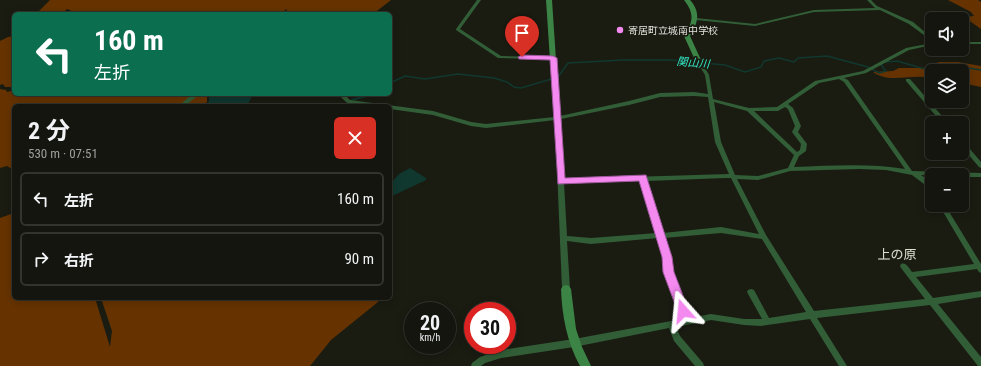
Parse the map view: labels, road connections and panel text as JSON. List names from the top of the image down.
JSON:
{
  "districts": ["上の原"],
  "water": ["関山川"],
  "places": ["寄居町立城南中学校"],
  "page": {
    "map_buttons": ["+", "−"],
    "turn": ["160 m", "左折"],
    "heading": ["2 分", "530 m · 07:51"],
    "list": [
      {
        "name": "左折",
        "value": "160 m"
      },
      {
        "name": "右折",
        "value": "90 m"
      }
    ],
    "speed": "20 km/h",
    "limit": "30"
  }
}
